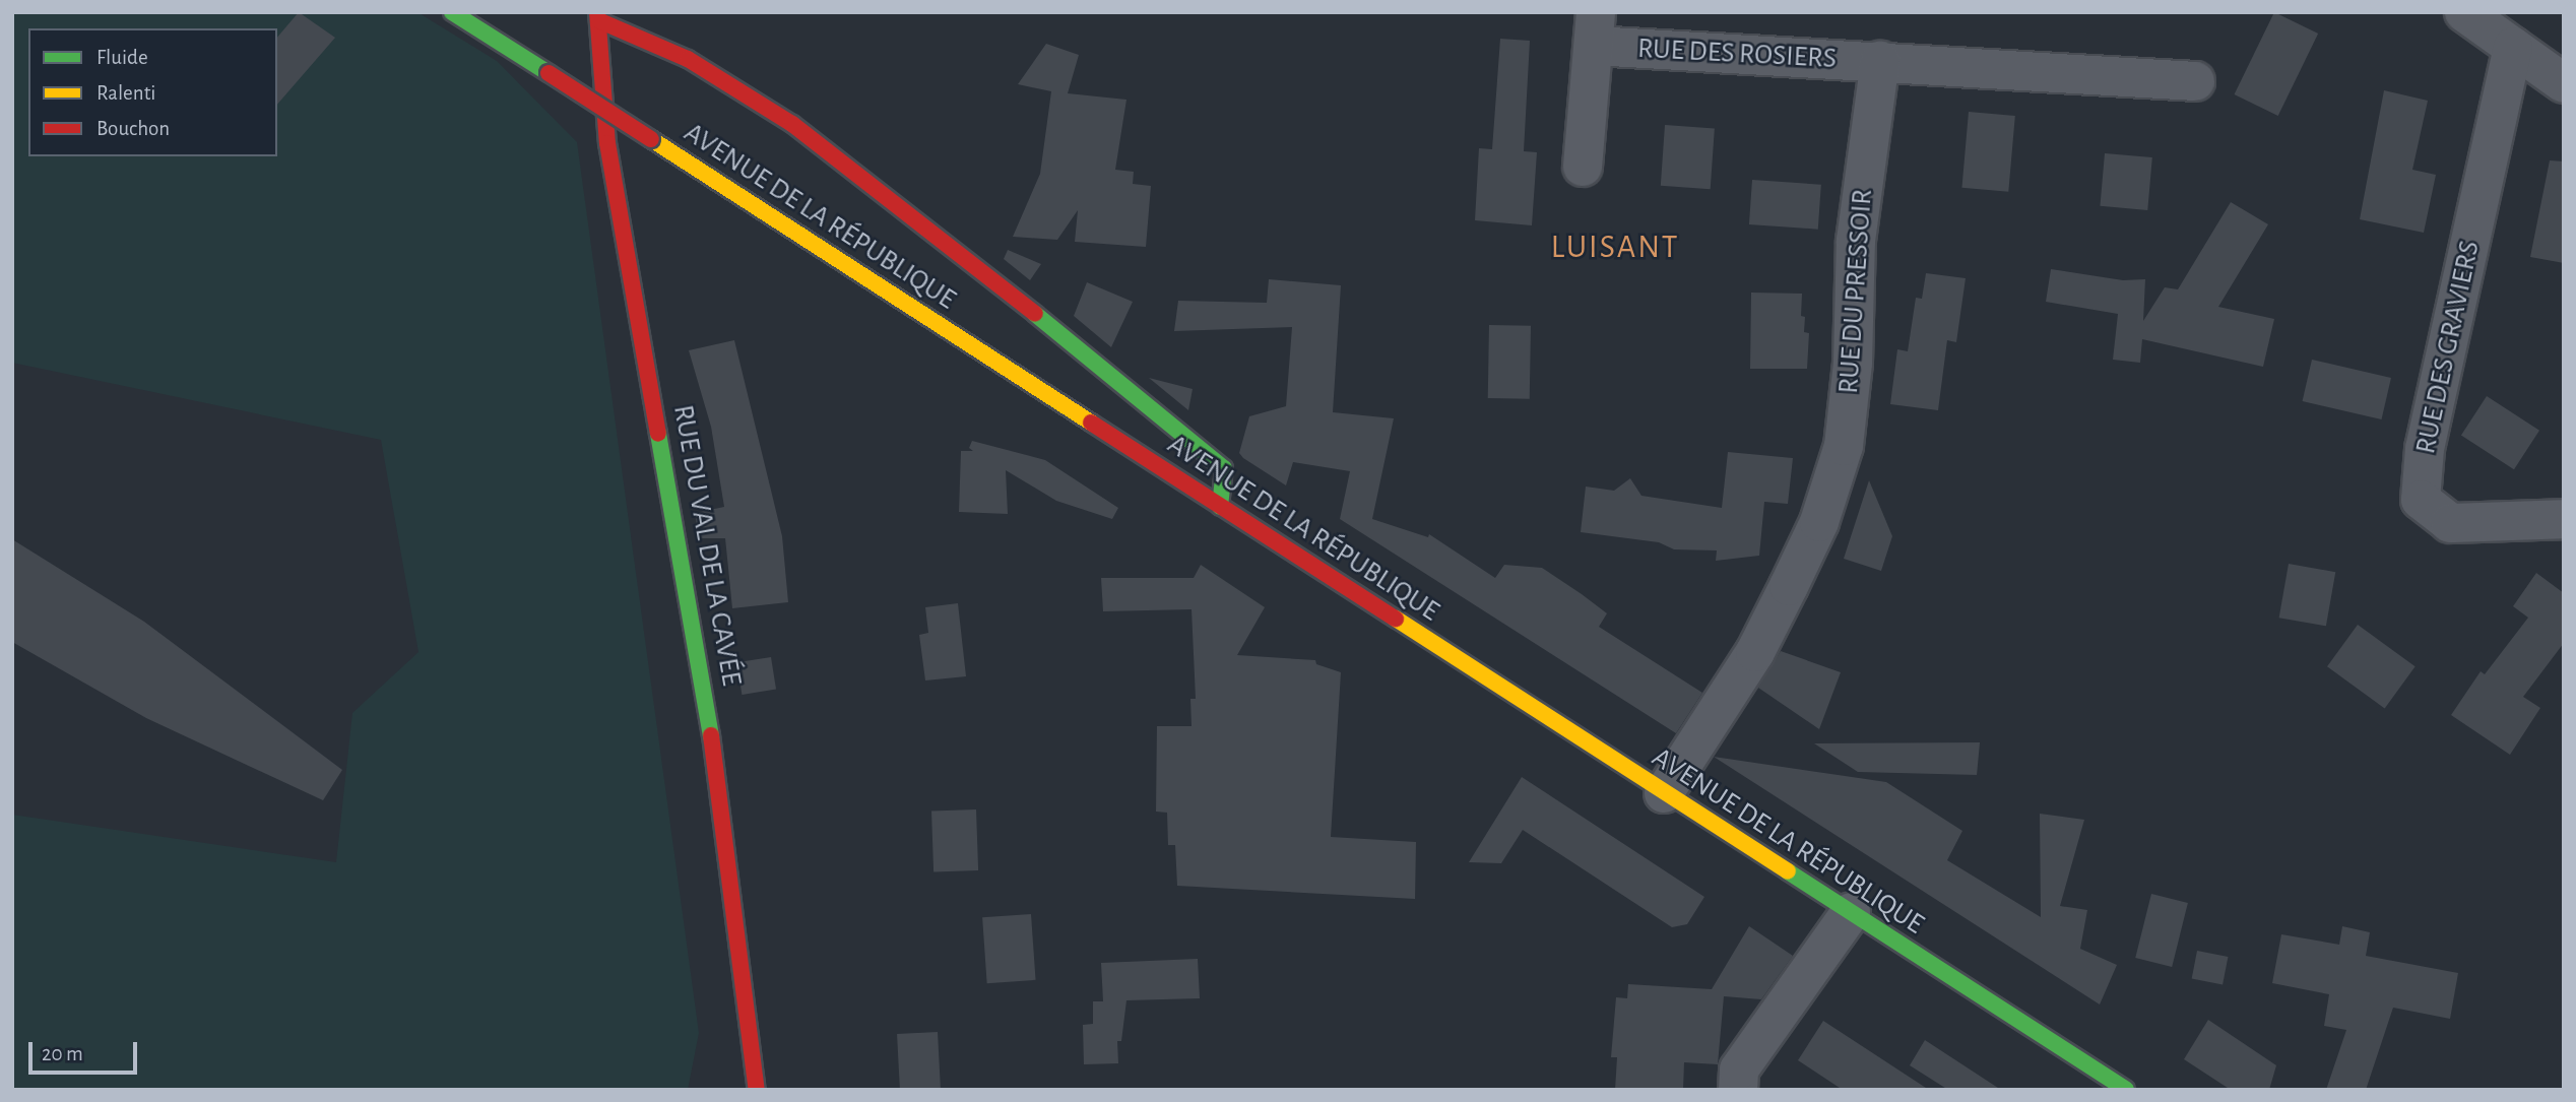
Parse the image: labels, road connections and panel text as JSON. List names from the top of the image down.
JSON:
{
  "streets": {
    "main road": ["AVENUE DE LA RÉPUBLIQUE", "RUE DU VAL DE LA CAVÉE"],
    "street": ["RUE DES ROSIERS", "RUE DU PRESSOIR", "RUE DES GRAVIERS"]
  },
  "crossings": [
    ["RUE DES ROSIERS", "RUE DU PRESSOIR"],
    ["AVENUE DE LA RÉPUBLIQUE", "RUE DU PRESSOIR"]
  ],
  "districts": ["LUISANT"],
  "legend": ["Fluide", "Ralenti", "Bouchon"],
  "scale_bar": "20 m"
}
